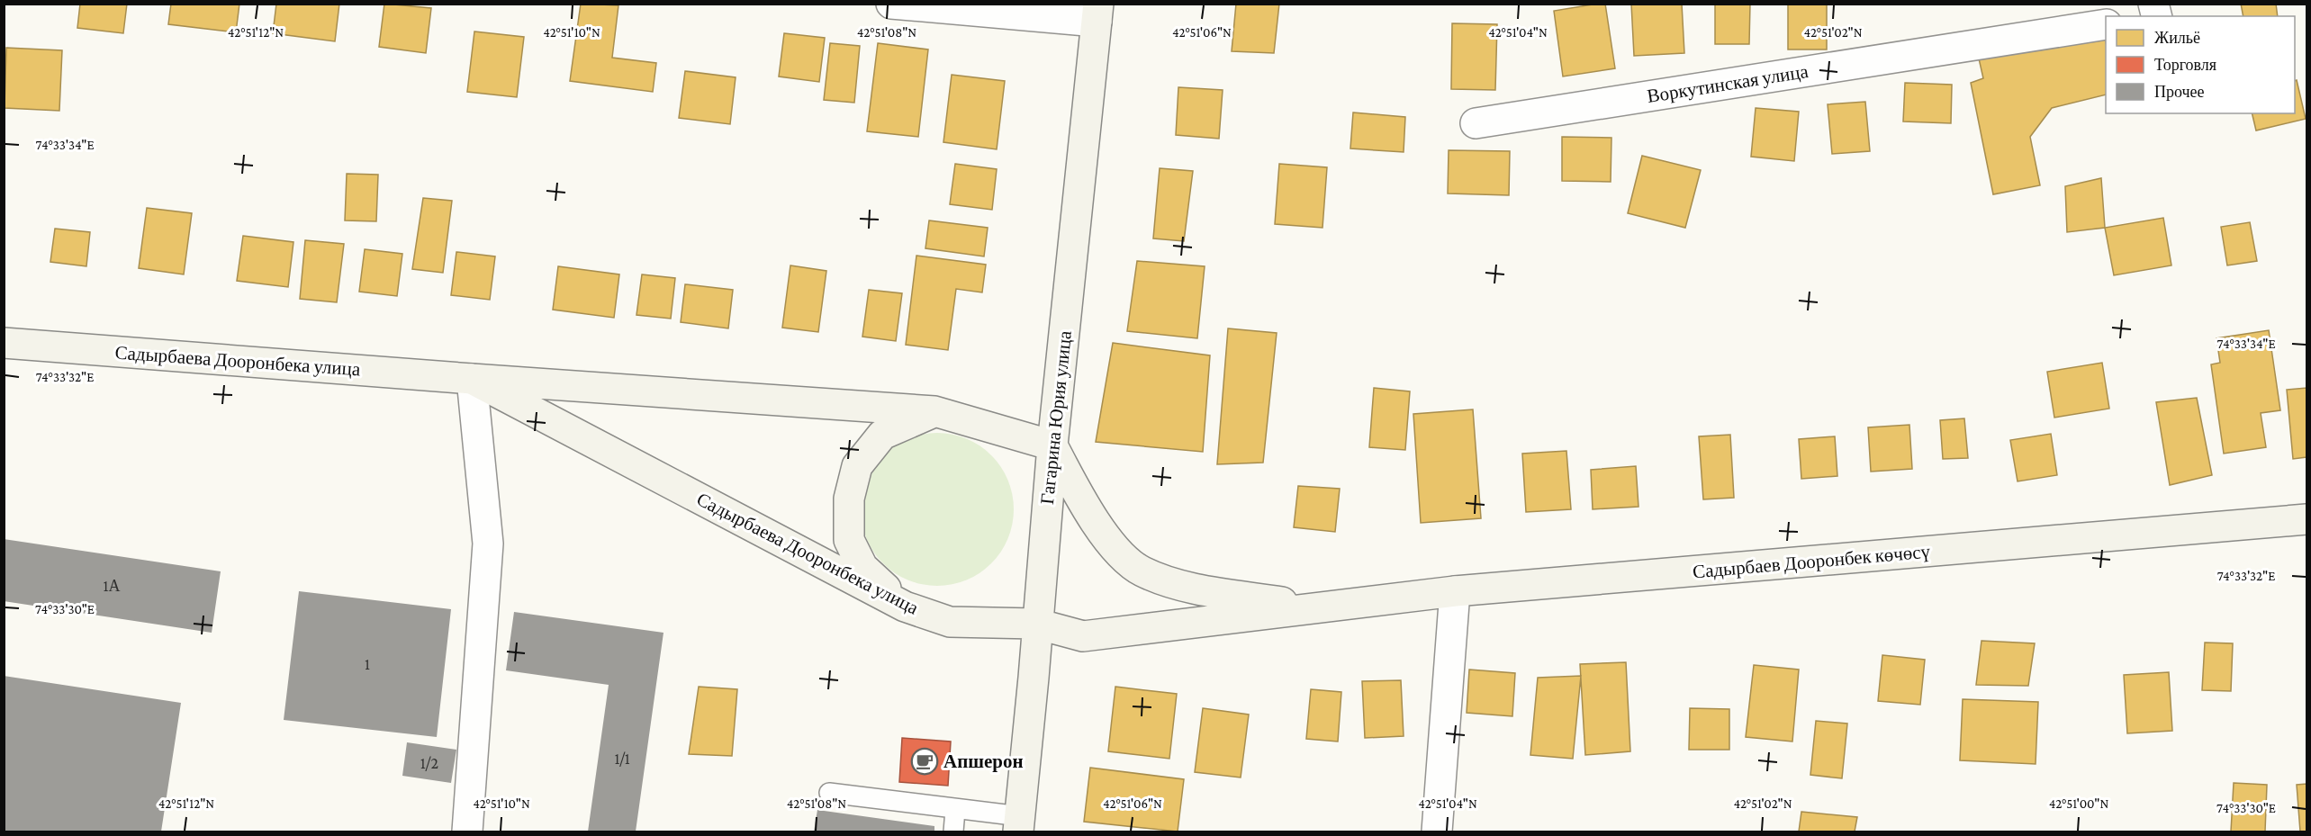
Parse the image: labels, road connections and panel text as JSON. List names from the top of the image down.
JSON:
{
  "streets": {
    "main road": ["Садырбаева Дооронбека улица", "Гагарина Юрия улица", "Садырбаев Дооронбек көчөсү"],
    "street": ["Воркутинская улица"]
  },
  "crossings": [
    ["Садырбаева Дооронбека улица", "Гагарина Юрия улица"],
    ["Садырбаева Дооронбека улица", "Садырбаев Дооронбек көчөсү"]
  ],
  "places": {
    "cafe": ["Апшерон"]
  },
  "house_numbers": [
    "1А",
    "1",
    "1/1",
    "1/2"
  ],
  "legend": ["Жильё", "Торговля", "Прочее"],
  "coordinates": [
    "42°51'12\"N",
    "42°51'10\"N",
    "42°51'08\"N",
    "42°51'06\"N",
    "42°51'04\"N",
    "42°51'02\"N",
    "74°33'34\"E",
    "74°33'32\"E",
    "74°33'30\"E",
    "42°51'00\"N"
  ]
}
